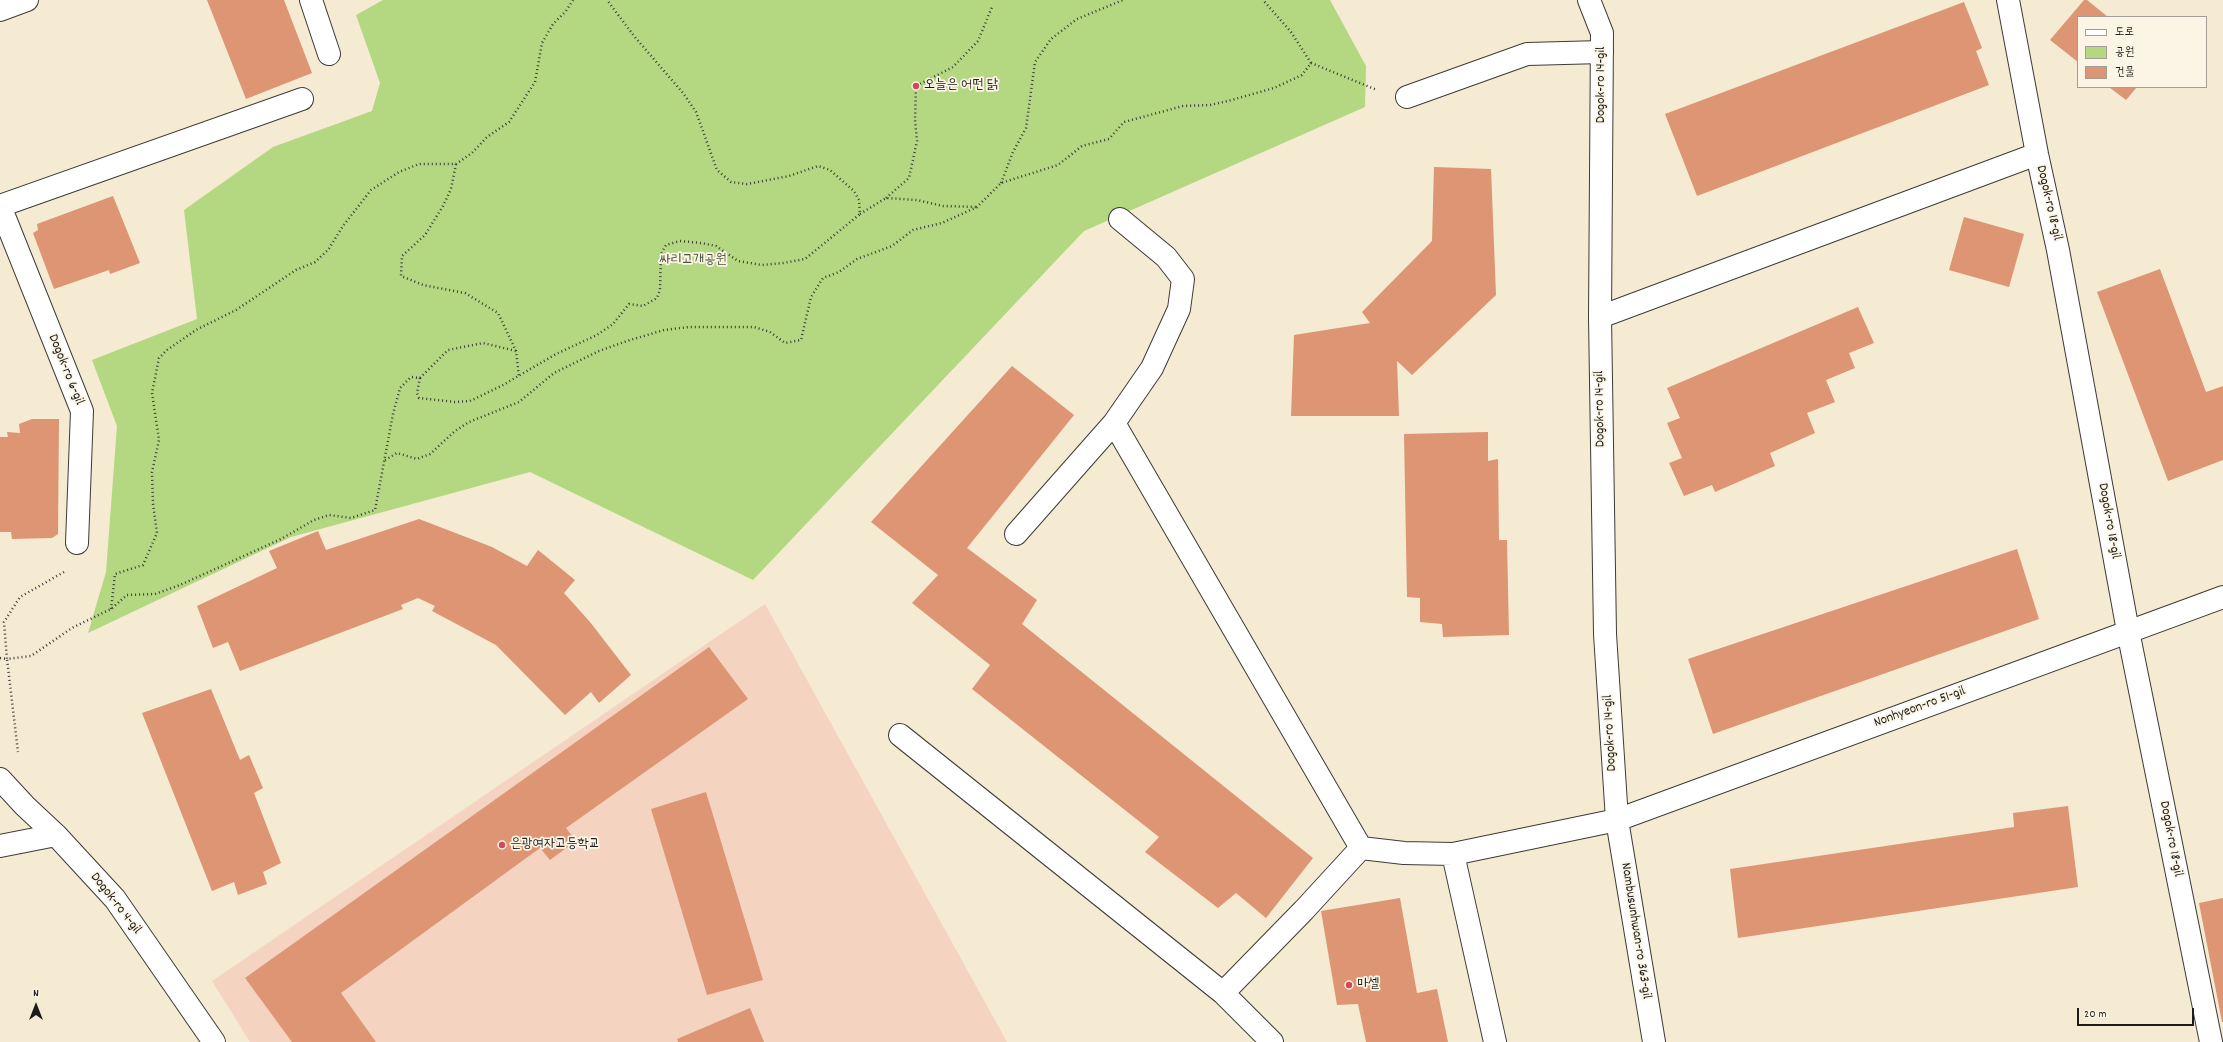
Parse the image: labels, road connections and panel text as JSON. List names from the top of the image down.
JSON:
{
  "streets": {
    "street": [
      "Dogok-ro 14-gil",
      "Dogok-ro 18-gil",
      "Dogok-ro 6-gil",
      "Nonhyeon-ro 51-gil",
      "Dogok-ro 4-gil",
      "Nambusunhwan-ro 363-gil"
    ]
  },
  "crossings": [
    ["Dogok-ro 14-gil", "Nonhyeon-ro 51-gil"],
    ["Dogok-ro 14-gil", "Nambusunhwan-ro 363-gil"],
    ["Dogok-ro 18-gil", "Nonhyeon-ro 51-gil"],
    ["Nonhyeon-ro 51-gil", "Nambusunhwan-ro 363-gil"]
  ],
  "parks": ["싸리고개공원"],
  "places": ["오늘은 어떤 닭", "은광여자고등학교", "마셀"],
  "legend": ["도로", "공원", "건물"],
  "scale_bar": "20 m",
  "north": "top"
}
